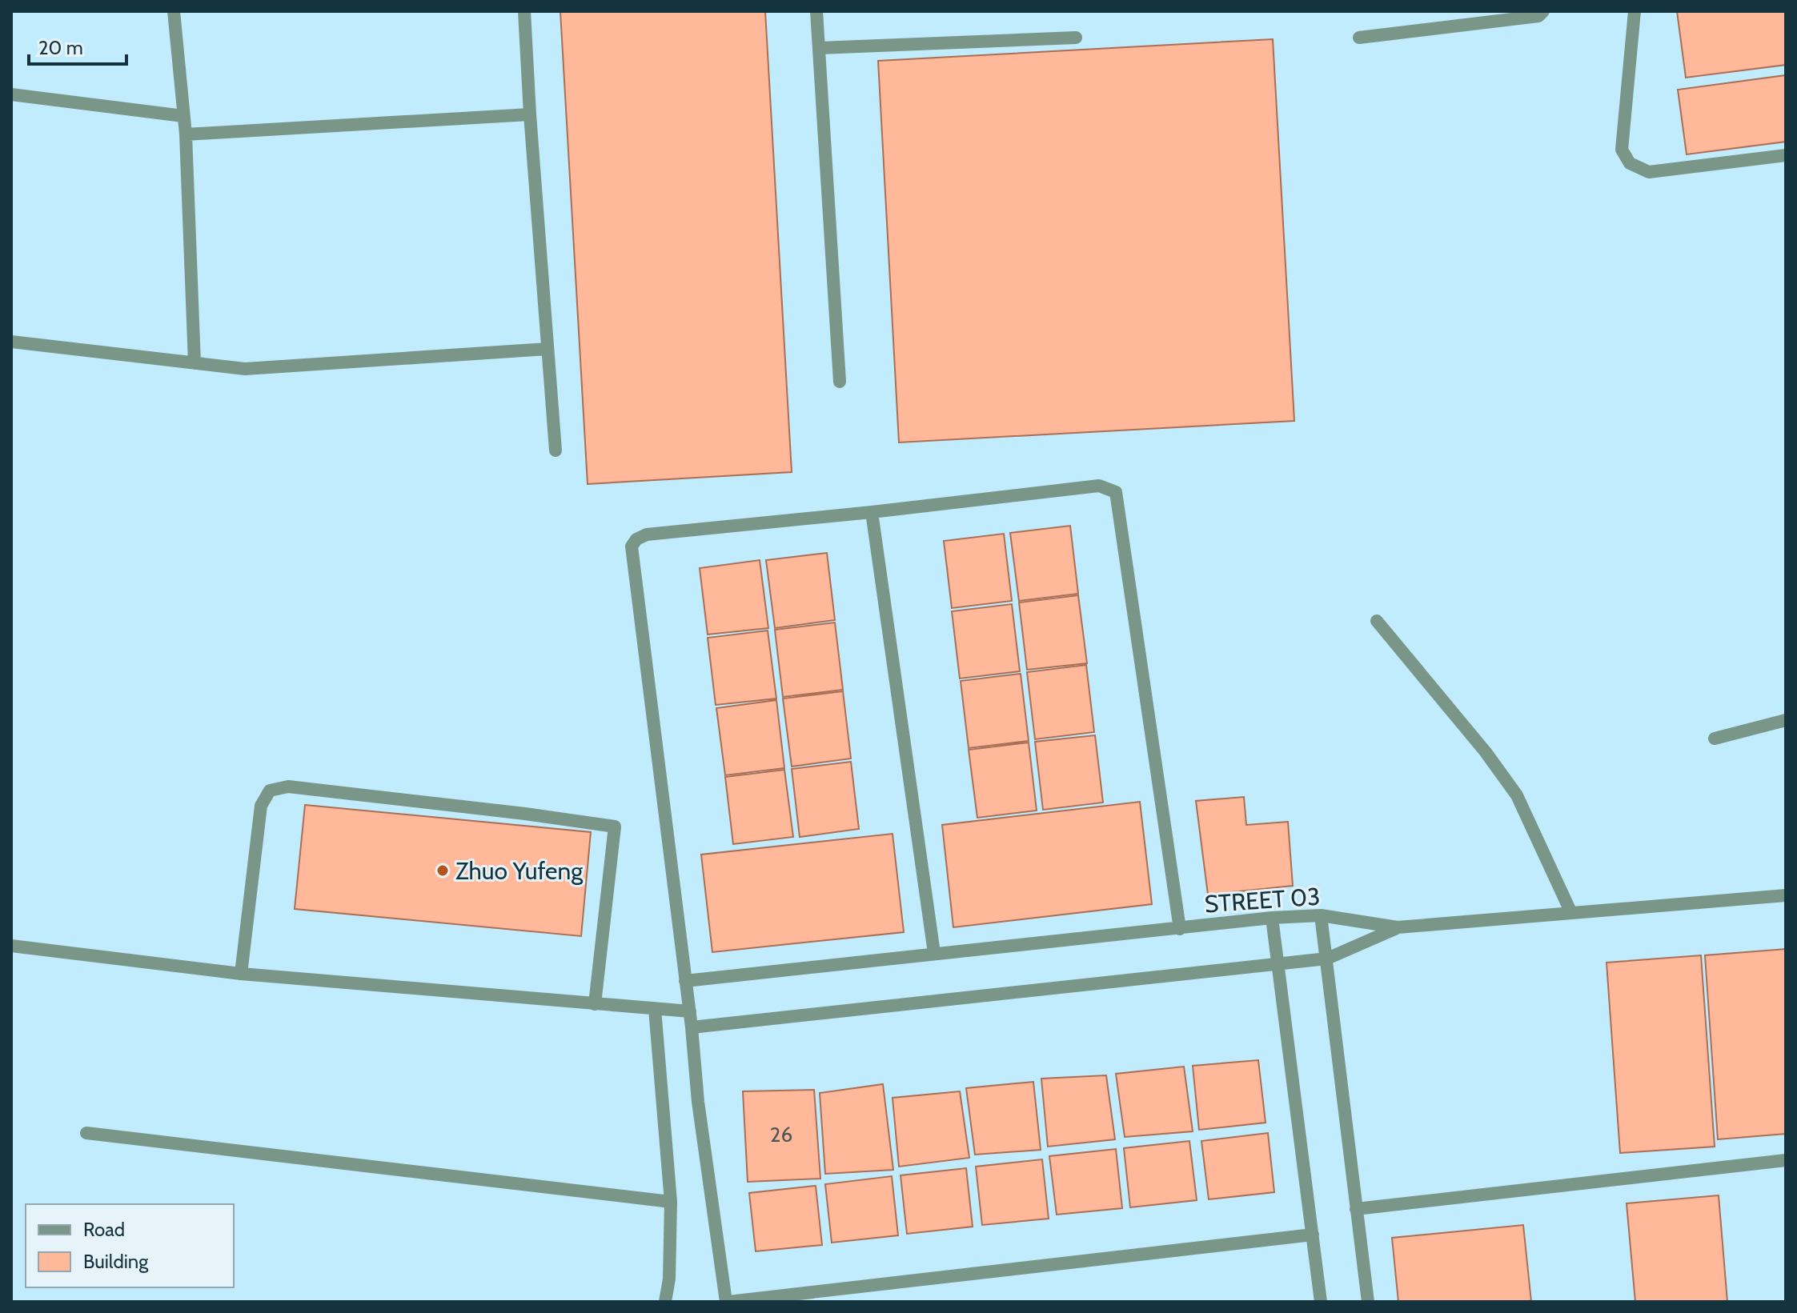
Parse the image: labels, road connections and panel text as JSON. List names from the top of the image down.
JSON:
{
  "streets": {
    "street": ["STREET 03"]
  },
  "places": ["Zhuo Yufeng"],
  "house_numbers": ["26"],
  "legend": ["Road", "Building"],
  "scale_bar": "20 m"
}
